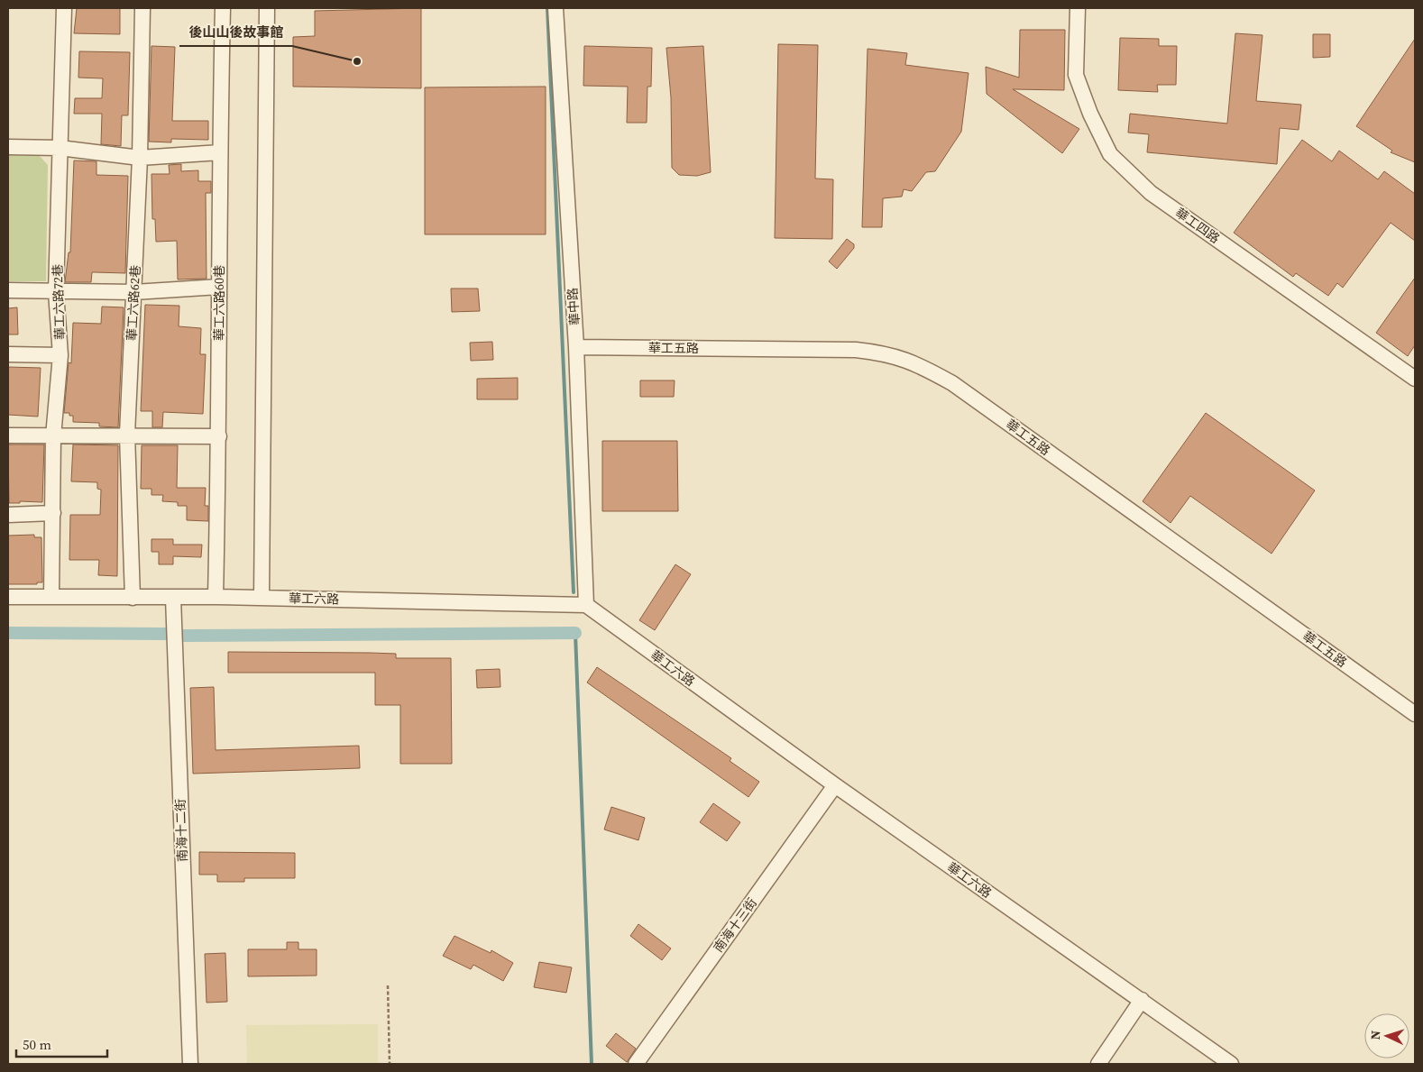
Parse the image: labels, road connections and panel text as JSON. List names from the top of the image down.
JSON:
{
  "streets": {
    "street": [
      "華工四路",
      "華工六路72巷",
      "華工六路62巷",
      "華工六路60巷",
      "華中路",
      "華工五路",
      "華工六路",
      "南海十二街",
      "南海十三街"
    ]
  },
  "crossings": [
    ["華工六路72巷", "華工六路"],
    ["華工六路62巷", "華工六路"],
    ["華工六路60巷", "華工六路"],
    ["華中路", "華工五路"],
    ["華中路", "華工六路"],
    ["華工六路", "南海十二街"],
    ["華工六路", "南海十三街"]
  ],
  "places": ["後山山後故事館"],
  "scale_bar": "50 m",
  "north": "left"
}
